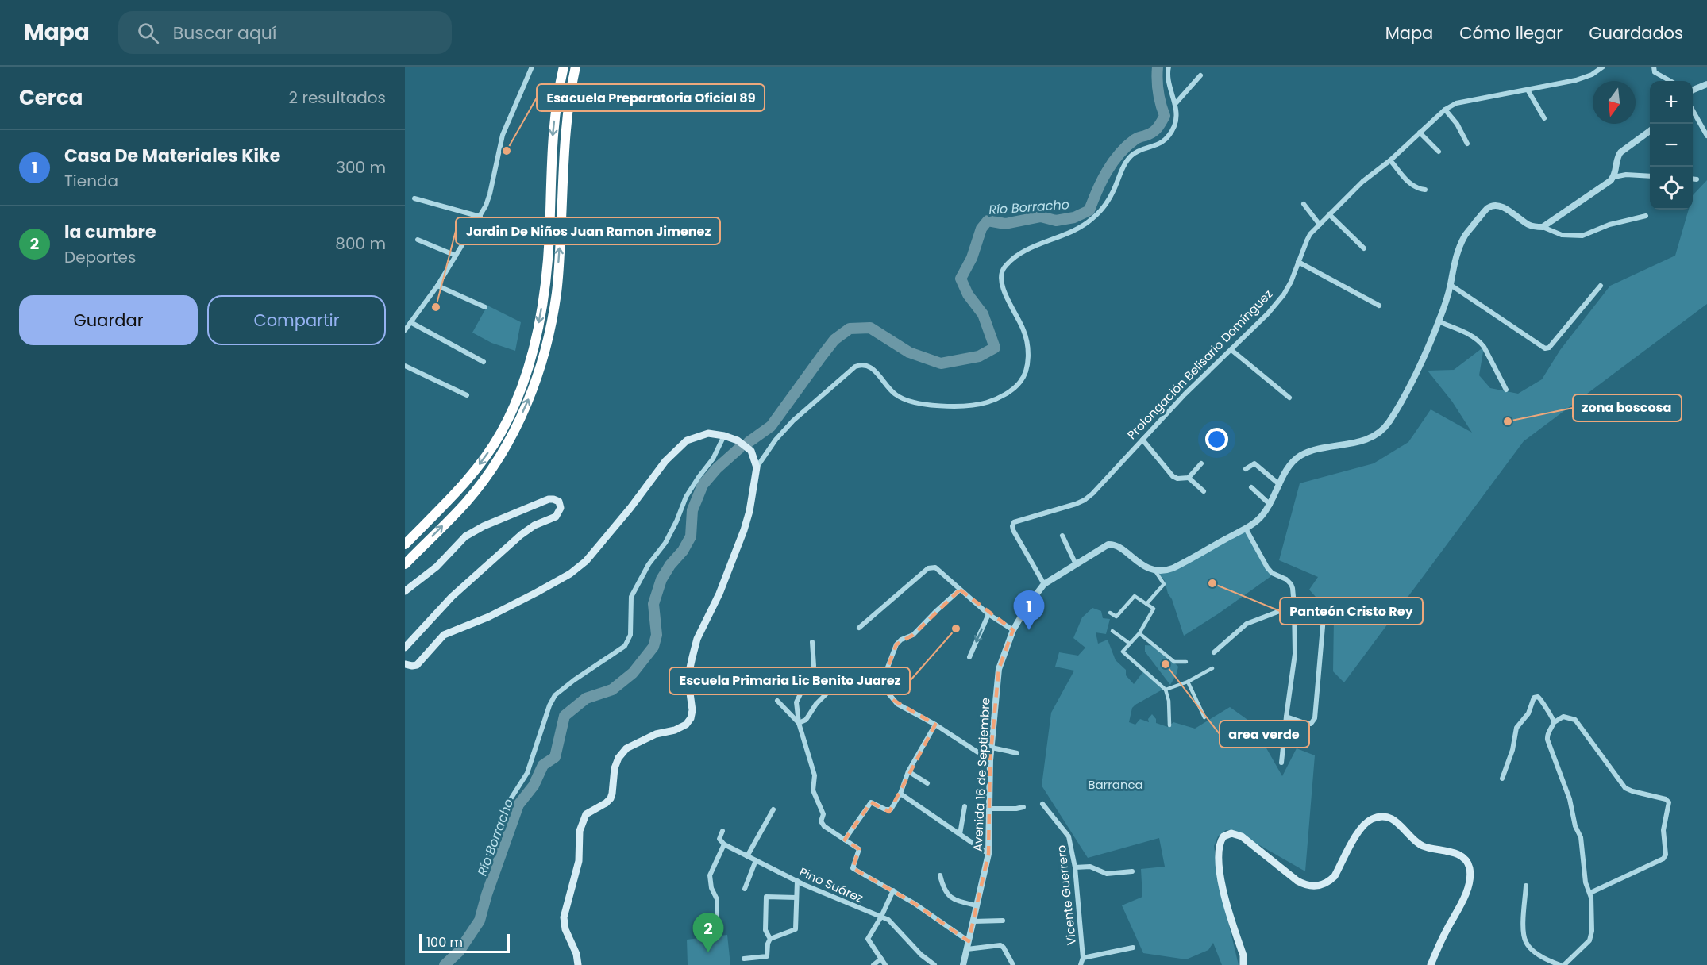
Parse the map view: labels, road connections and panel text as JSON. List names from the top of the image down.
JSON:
{
  "streets": {
    "street": [
      "Prolongación Belisario Domínguez",
      "Avenida 16 de Septiembre",
      "Pino Suárez",
      "Vicente Guerrero"
    ]
  },
  "crossings": [
    ["Prolongación Belisario Domínguez", "Avenida 16 de Septiembre"]
  ],
  "water": ["Río Borracho"],
  "parks": ["Barranca"],
  "places": [
    "Esacuela Preparatoria Oficial 89",
    "Jardin De Niños Juan Ramon Jimenez",
    "zona boscosa",
    "Panteón Cristo Rey",
    "Escuela Primaria Lic Benito Juarez",
    "area verde"
  ],
  "scale_bar": "100 m",
  "north": "bottom",
  "page": {
    "header": "Mapa",
    "search": "Buscar aquí",
    "nav": ["Mapa", "Cómo llegar", "Guardados"],
    "heading": ["Cerca", "2 resultados"],
    "map_buttons": ["+", "−"],
    "list": [
      {
        "mark": "1",
        "name": "Casa De Materiales Kike",
        "note": "Tienda",
        "value": "300 m"
      },
      {
        "mark": "2",
        "name": "la cumbre",
        "note": "Deportes",
        "value": "800 m"
      }
    ],
    "buttons": ["Guardar", "Compartir"],
    "pins": ["1", "2"],
    "scale": "100 m"
  }
}
